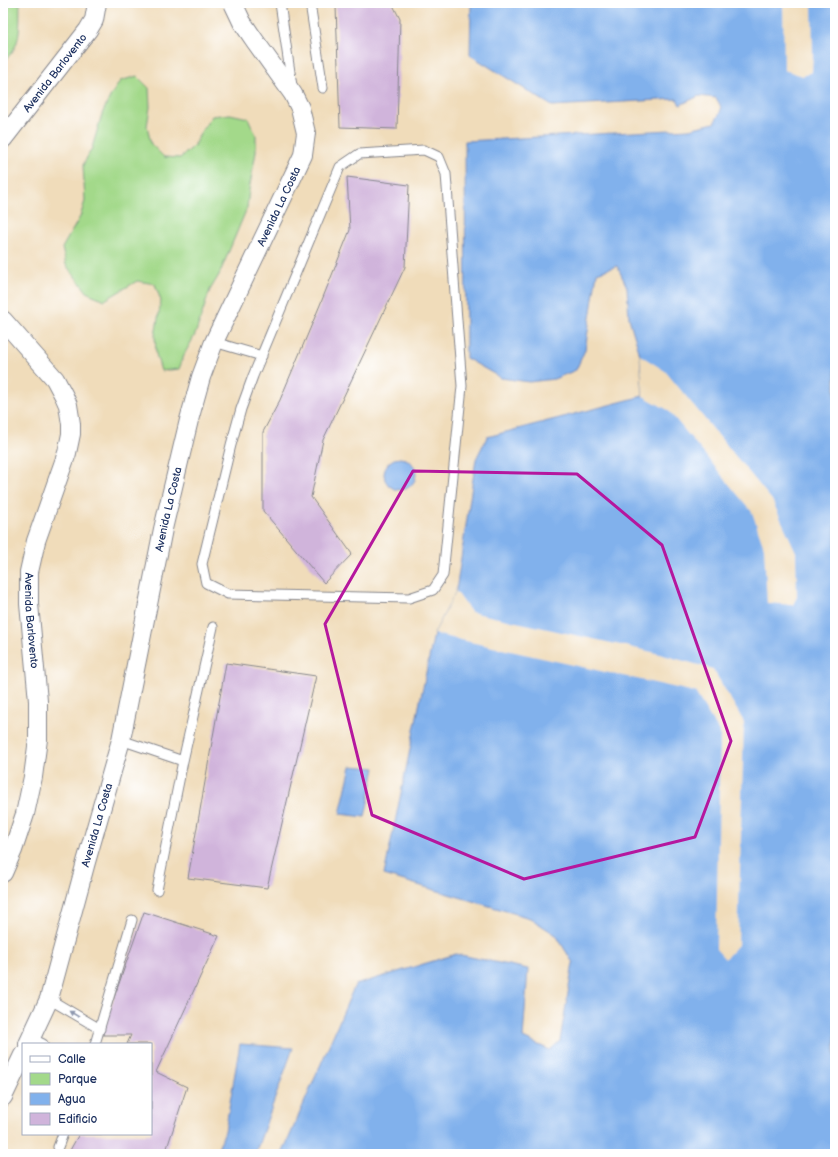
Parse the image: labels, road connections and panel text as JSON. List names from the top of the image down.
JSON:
{
  "streets": {
    "street": ["Avenida Barlovento", "Avenida La Costa"]
  },
  "legend": [
    "Calle",
    "Parque",
    "Agua",
    "Edificio"
  ]
}
